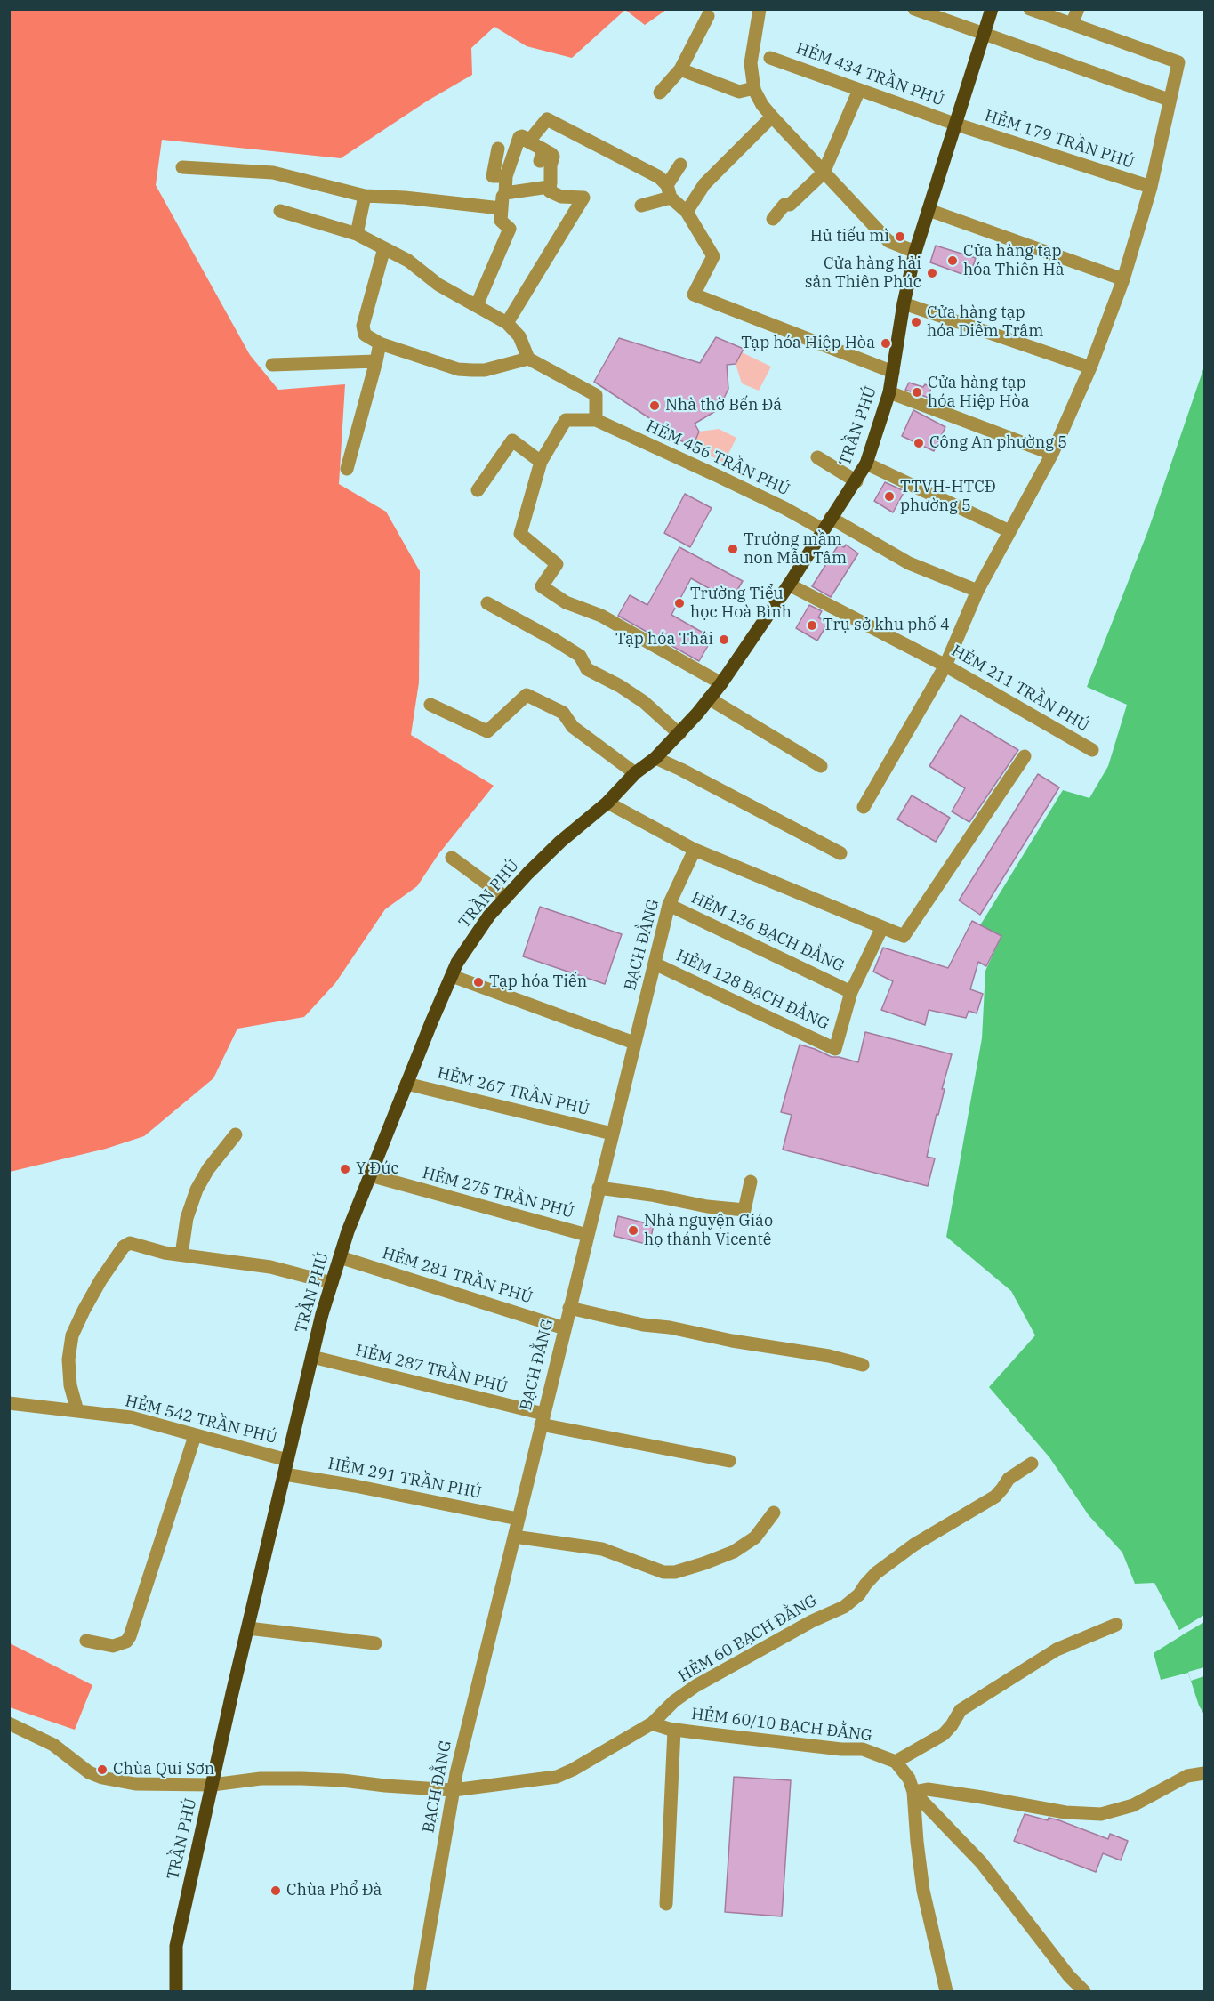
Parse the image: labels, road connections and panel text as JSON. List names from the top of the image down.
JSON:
{
  "streets": {
    "main road": ["TRẦN PHÚ"],
    "street": [
      "HẺM 434 TRẦN PHÚ",
      "HẺM 179 TRẦN PHÚ",
      "HẺM 456 TRẦN PHÚ",
      "HẺM 211 TRẦN PHÚ",
      "HẺM 136 BẠCH ĐẰNG",
      "BẠCH ĐẰNG",
      "HẺM 128 BẠCH ĐẰNG",
      "HẺM 267 TRẦN PHÚ",
      "HẺM 275 TRẦN PHÚ",
      "HẺM 281 TRẦN PHÚ",
      "HẺM 287 TRẦN PHÚ",
      "HẺM 542 TRẦN PHÚ",
      "HẺM 291 TRẦN PHÚ",
      "HẺM 60 BẠCH ĐẰNG",
      "HẺM 60/10 BẠCH ĐẰNG"
    ]
  },
  "crossings": [
    ["HẺM 434 TRẦN PHÚ", "HẺM 179 TRẦN PHÚ"],
    ["HẺM 434 TRẦN PHÚ", "TRẦN PHÚ"],
    ["HẺM 179 TRẦN PHÚ", "TRẦN PHÚ"],
    ["TRẦN PHÚ", "HẺM 456 TRẦN PHÚ"],
    ["TRẦN PHÚ", "HẺM 211 TRẦN PHÚ"],
    ["TRẦN PHÚ", "HẺM 267 TRẦN PHÚ"],
    ["TRẦN PHÚ", "HẺM 275 TRẦN PHÚ"],
    ["TRẦN PHÚ", "HẺM 281 TRẦN PHÚ"],
    ["TRẦN PHÚ", "HẺM 287 TRẦN PHÚ"],
    ["TRẦN PHÚ", "HẺM 542 TRẦN PHÚ"],
    ["TRẦN PHÚ", "HẺM 291 TRẦN PHÚ"],
    ["TRẦN PHÚ", "HẺM 60 BẠCH ĐẰNG"],
    ["HẺM 136 BẠCH ĐẰNG", "BẠCH ĐẰNG"],
    ["HẺM 136 BẠCH ĐẰNG", "HẺM 128 BẠCH ĐẰNG"],
    ["BẠCH ĐẰNG", "HẺM 128 BẠCH ĐẰNG"],
    ["BẠCH ĐẰNG", "HẺM 267 TRẦN PHÚ"],
    ["BẠCH ĐẰNG", "HẺM 275 TRẦN PHÚ"],
    ["BẠCH ĐẰNG", "HẺM 281 TRẦN PHÚ"],
    ["BẠCH ĐẰNG", "HẺM 287 TRẦN PHÚ"],
    ["BẠCH ĐẰNG", "HẺM 291 TRẦN PHÚ"],
    ["BẠCH ĐẰNG", "HẺM 60 BẠCH ĐẰNG"],
    ["HẺM 60 BẠCH ĐẰNG", "HẺM 60/10 BẠCH ĐẰNG"]
  ],
  "places": [
    "Hủ tiếu mì",
    "Cửa hàng tạp hóa Thiên Hà",
    "Cửa hàng hải sản Thiên Phúc",
    "Cửa hàng tạp hóa Diễm Trâm",
    "Tạp hóa Hiệp Hòa",
    "Cửa hàng tạp hóa Hiệp Hòa",
    "Nhà thờ Bến Đá",
    "Công An phường 5",
    "TTVH-HTCĐ phường 5",
    "Trường mầm non Mẫu Tâm",
    "Trường Tiểu học Hoà Bình",
    "Trụ sở khu phố 4",
    "Tạp hóa Thái",
    "Tạp hóa Tiến",
    "Y Đức",
    "Nhà nguyện Giáo họ thánh Vicentê",
    "Chùa Qui Sơn",
    "Chùa Phổ Đà"
  ]
}
